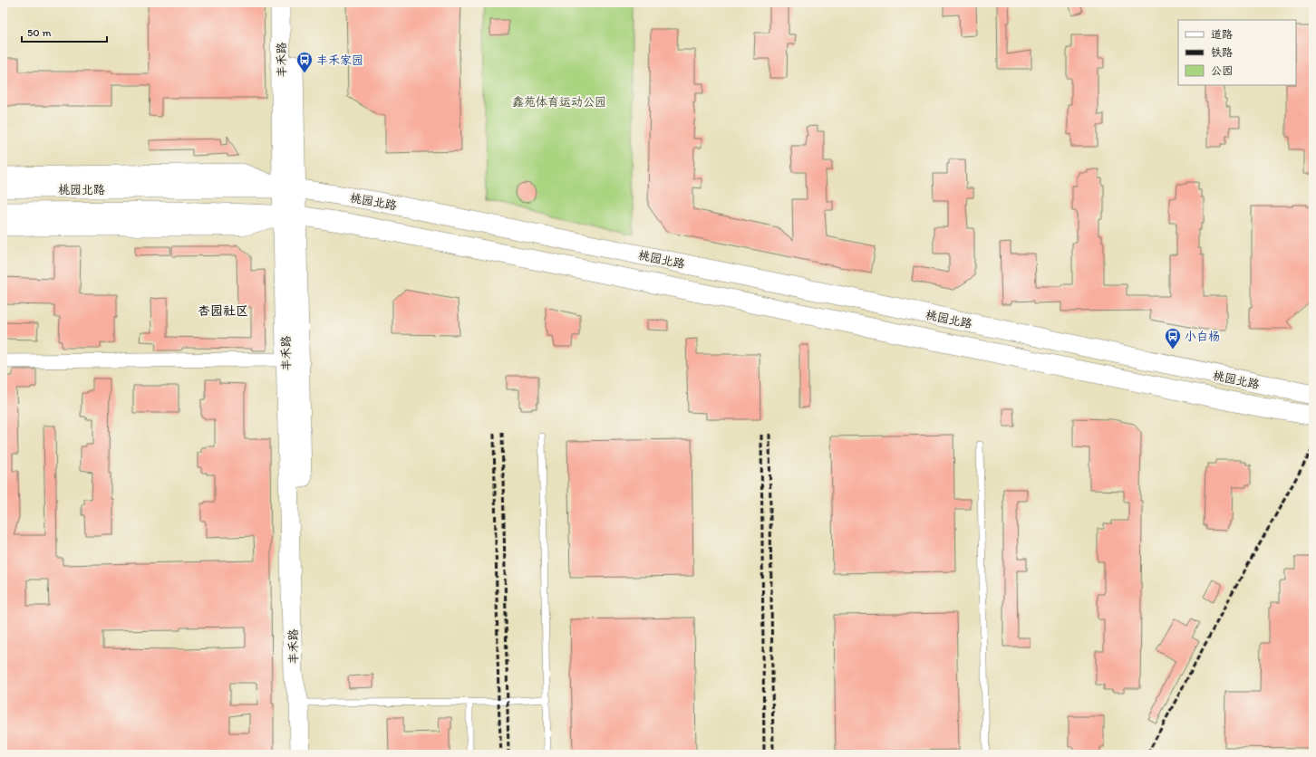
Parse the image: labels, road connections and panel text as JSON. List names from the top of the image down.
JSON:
{
  "streets": {
    "main road": ["丰禾路", "桃园北路"]
  },
  "crossings": [
    ["丰禾路", "桃园北路"]
  ],
  "districts": ["杏园社区"],
  "parks": ["鑫苑体育运动公园"],
  "places": {
    "bus stop": ["丰禾家园", "小白杨"]
  },
  "legend": ["道路", "铁路", "公园"],
  "scale_bar": "50 m"
}
